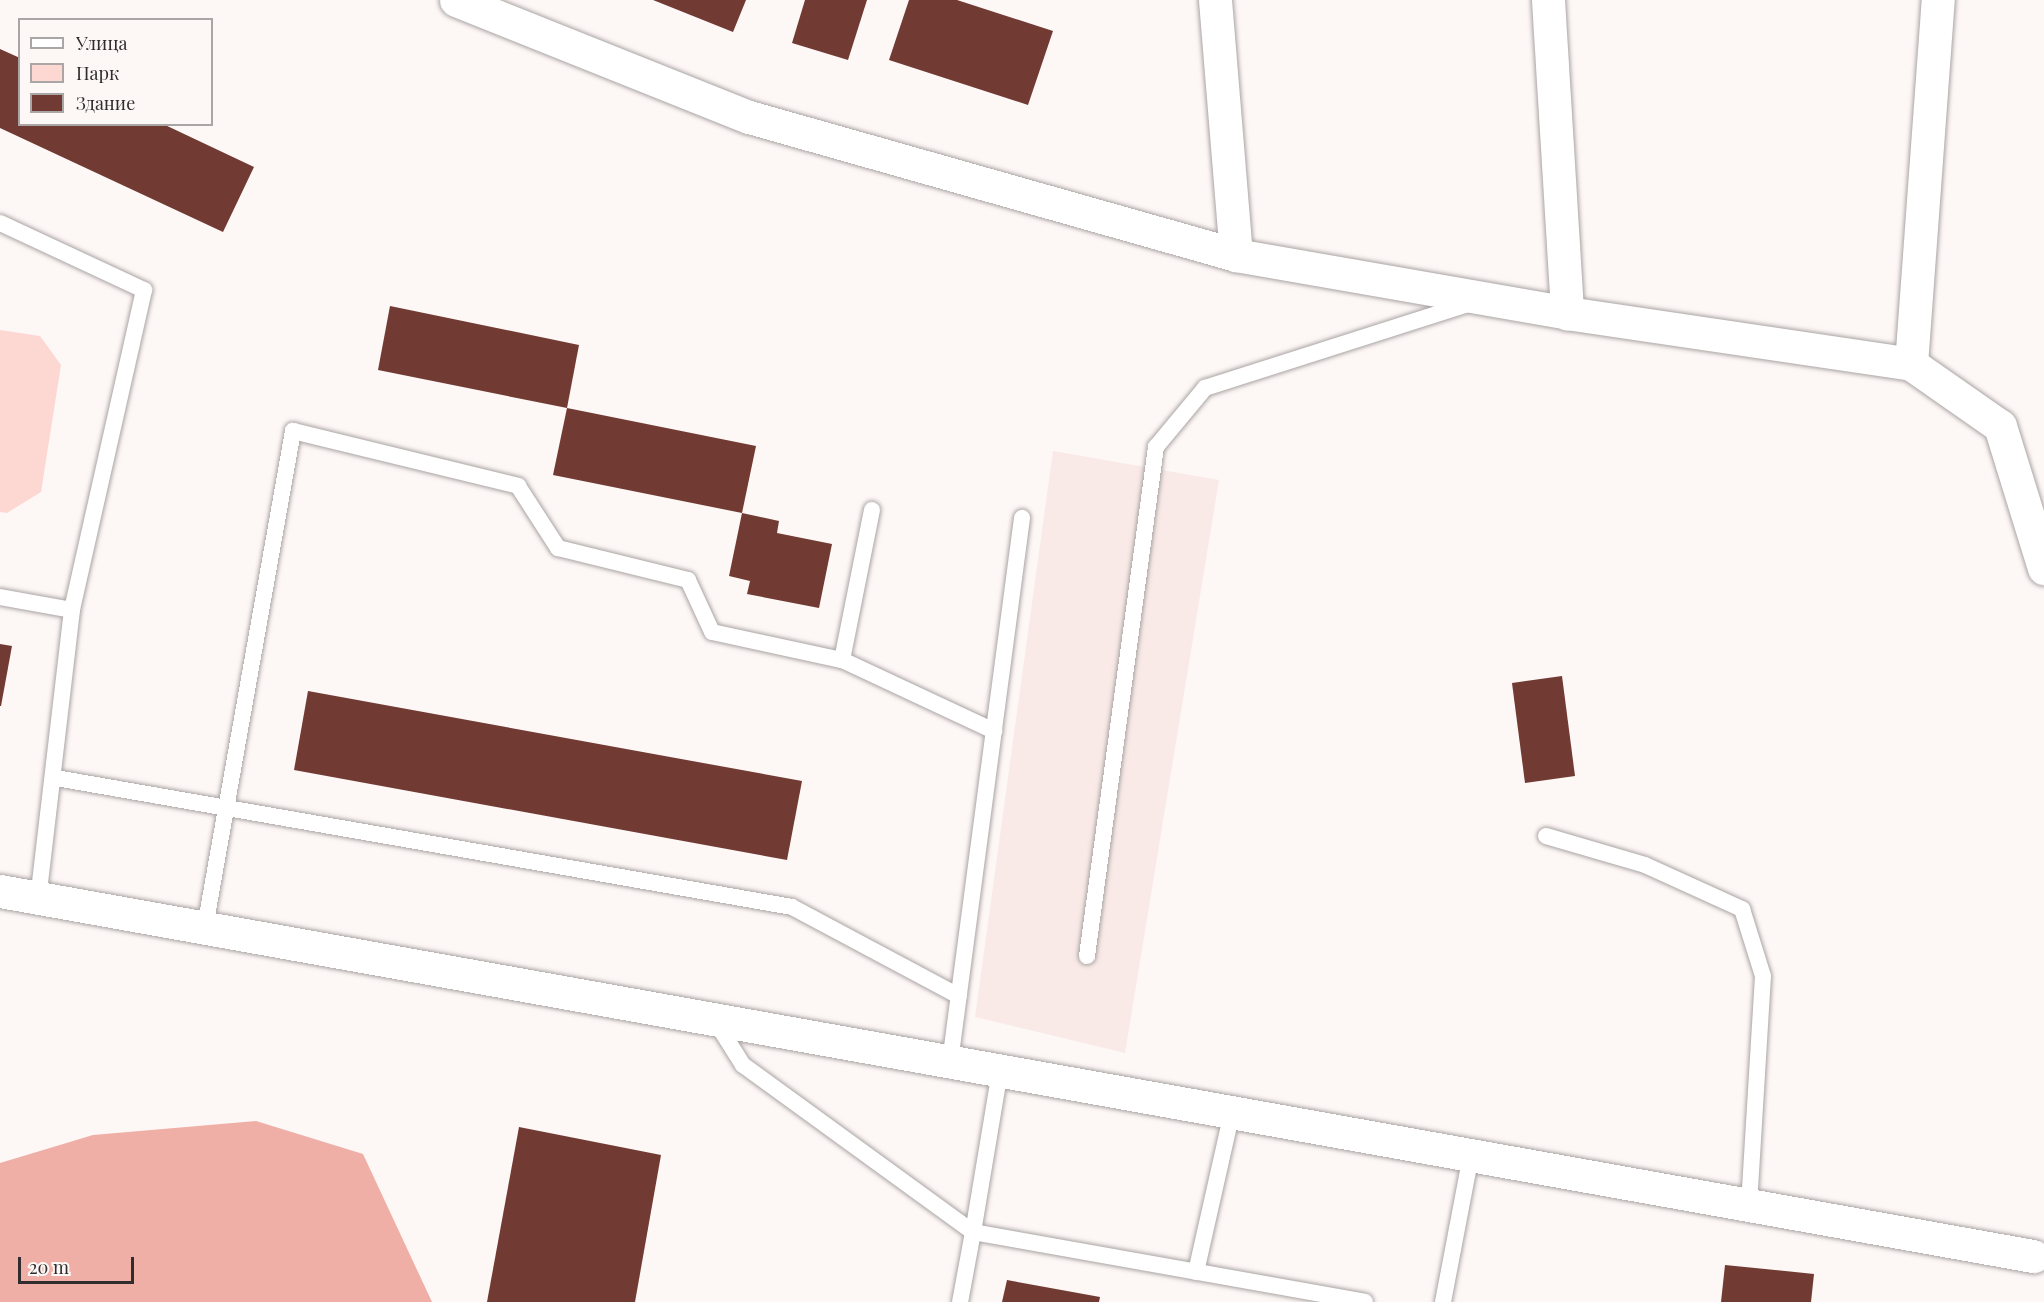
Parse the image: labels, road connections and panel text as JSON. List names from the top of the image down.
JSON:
{
  "legend": ["Улица", "Парк", "Здание"],
  "scale_bar": "20 m"
}
